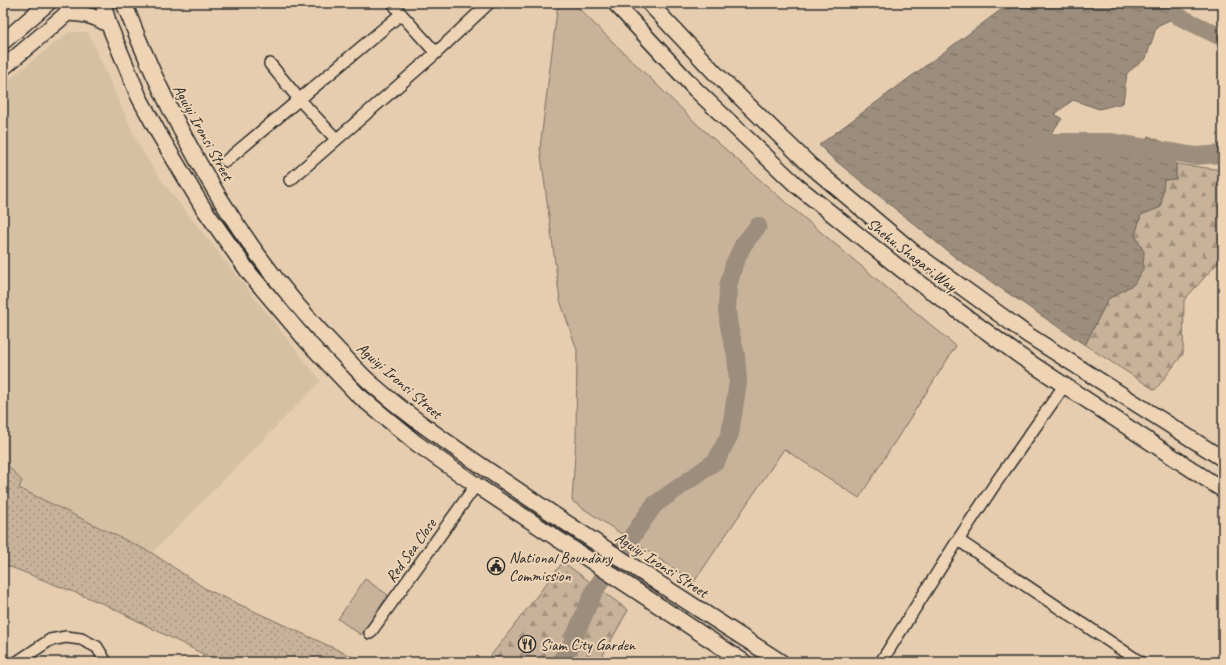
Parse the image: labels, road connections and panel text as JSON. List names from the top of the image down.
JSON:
{
  "streets": {
    "main road": ["Aguiyi Ironsi Street", "Shehu Shagari Way"],
    "street": ["Red Sea Close"]
  },
  "places": {
    "public building": ["National Boundary Commission"],
    "restaurant": ["Siam City Garden"]
  }
}
